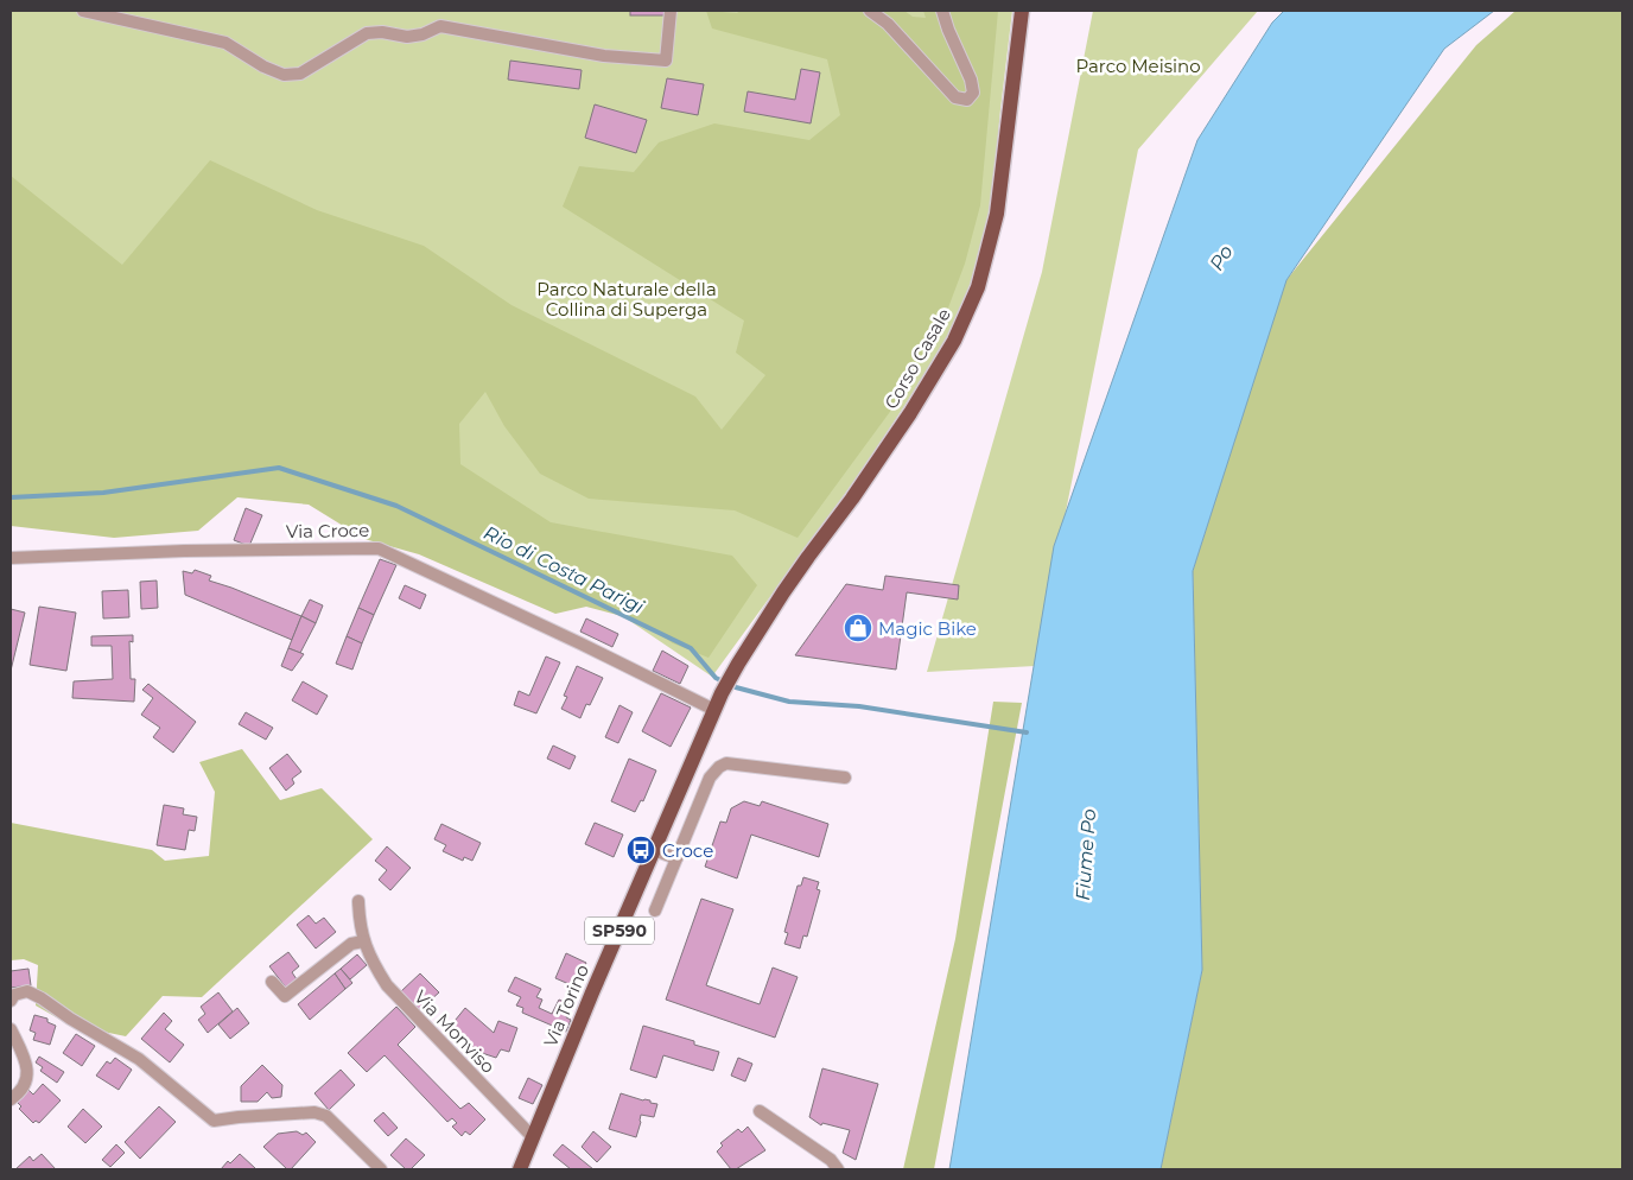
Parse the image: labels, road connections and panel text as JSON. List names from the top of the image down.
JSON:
{
  "streets": {
    "main road": ["Corso Casale", "SP590", "Via Torino"],
    "street": ["Via Croce", "Via Monviso"]
  },
  "crossings": [
    ["Corso Casale", "Via Torino"],
    ["Via Croce", "Via Torino"],
    ["Via Torino", "Via Monviso"]
  ],
  "water": ["Po", "Rio di Costa Parigi", "Fiume Po"],
  "parks": ["Parco Meisino", "Parco Naturale della Collina di Superga"],
  "places": {
    "shop": ["Magic Bike"],
    "bus stop": ["Croce"]
  }
}
